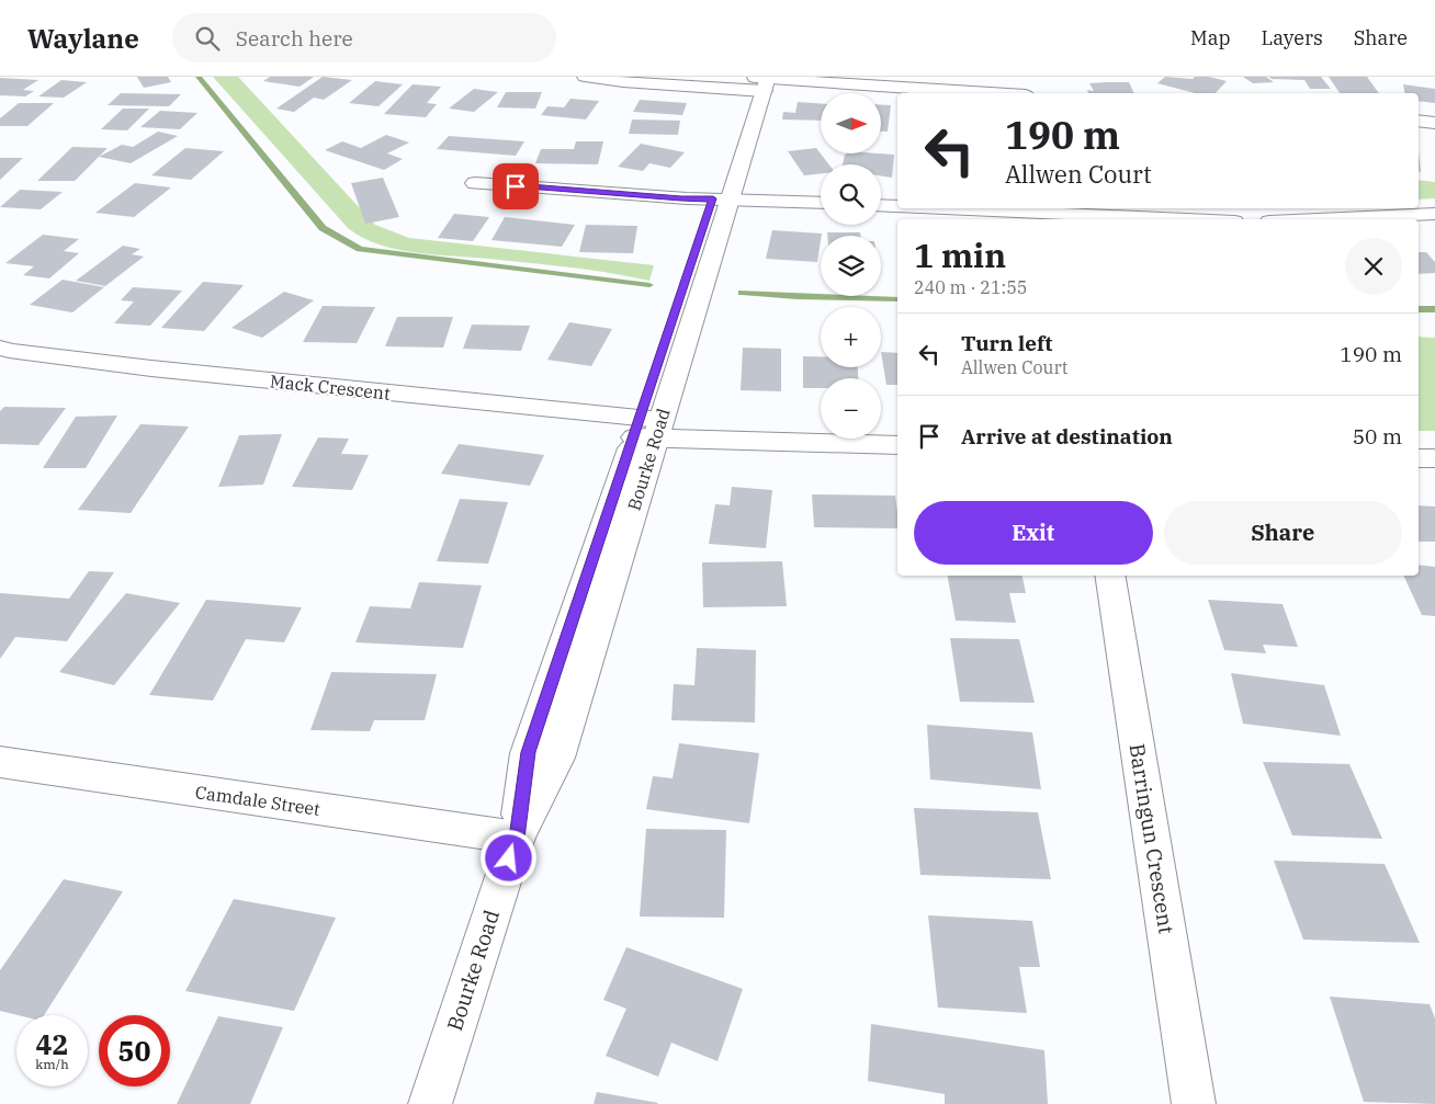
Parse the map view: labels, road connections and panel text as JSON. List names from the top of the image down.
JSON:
{
  "streets": {
    "street": [
      "Mack Crescent",
      "Bourke Road",
      "Camdale Street",
      "Barringun Crescent"
    ]
  },
  "crossings": [
    ["Mack Crescent", "Bourke Road"],
    ["Bourke Road", "Camdale Street"]
  ],
  "north": "right",
  "page": {
    "header": "Waylane",
    "search": "Search here",
    "nav": ["Map", "Layers", "Share"],
    "map_buttons": ["+", "−"],
    "turn": ["190 m", "Allwen Court"],
    "heading": ["1 min", "240 m · 21:55"],
    "list": [
      {
        "name": "Turn left",
        "note": "Allwen Court",
        "value": "190 m"
      },
      {
        "name": "Arrive at destination",
        "value": "50 m"
      }
    ],
    "buttons": ["Exit", "Share"],
    "speed": "42 km/h",
    "limit": "50"
  }
}
